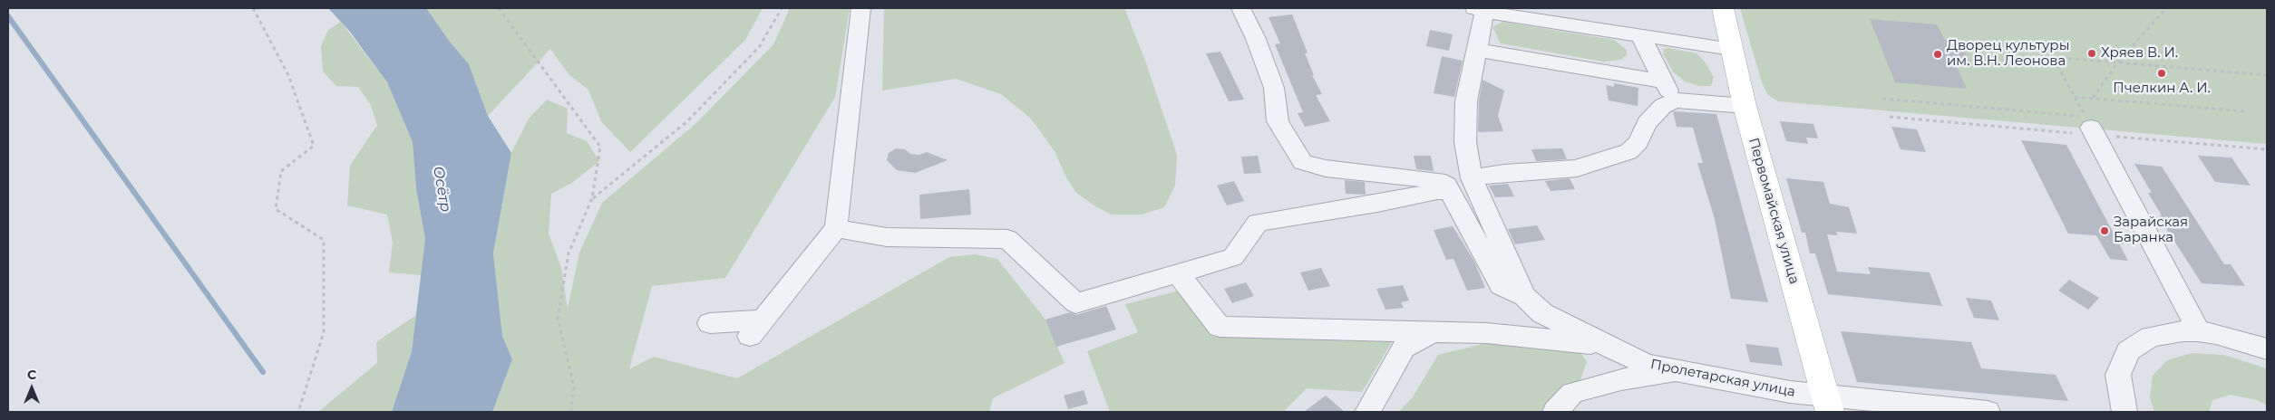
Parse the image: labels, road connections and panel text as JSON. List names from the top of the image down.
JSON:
{
  "streets": {
    "main road": ["Первомайская улица"],
    "street": ["Пролетарская улица"]
  },
  "crossings": [
    ["Первомайская улица", "Пролетарская улица"]
  ],
  "water": ["Осётр"],
  "places": [
    "Хряев В. И.",
    "Дворец культуры им. В.Н. Леонова",
    "Пчелкин А. И.",
    "Зарайская Баранка"
  ],
  "north": "top"
}
